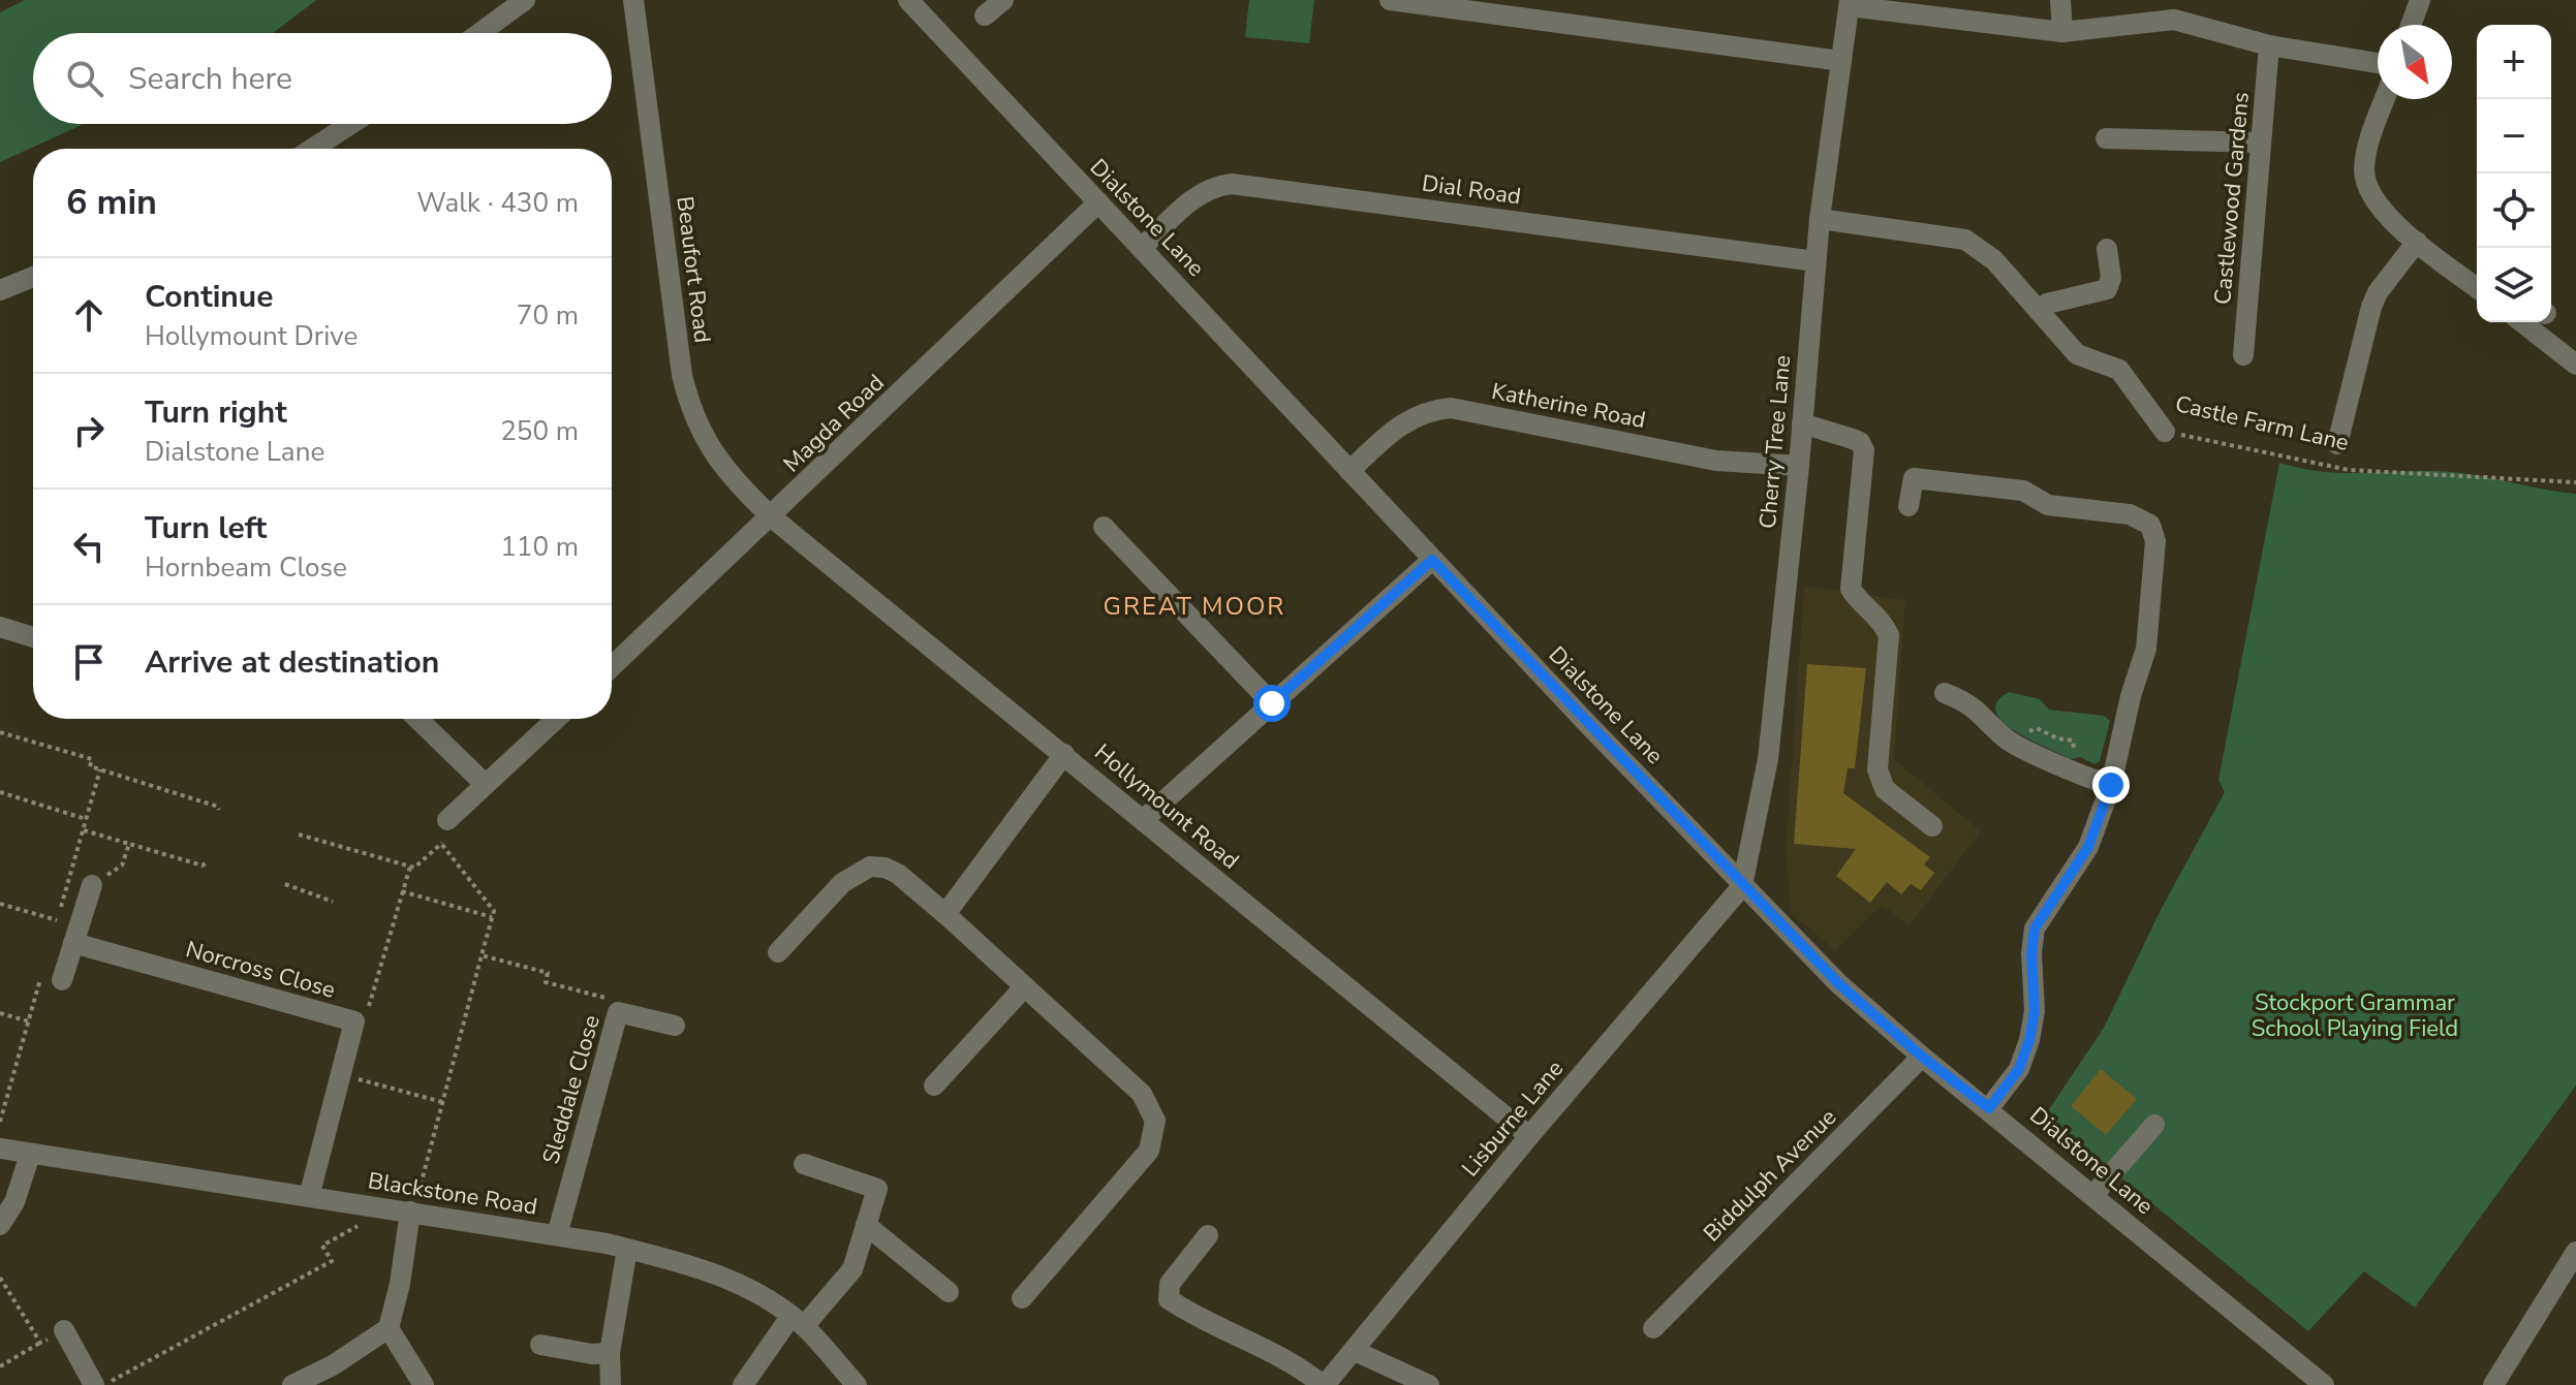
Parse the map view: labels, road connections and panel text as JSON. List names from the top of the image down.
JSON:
{
  "streets": {
    "street": [
      "Dial Road",
      "Castlewood Gardens",
      "Dialstone Lane",
      "Beaufort Road",
      "Katherine Road",
      "Magda Road",
      "Castle Farm Lane",
      "Cherry Tree Lane",
      "Hollymount Road",
      "Norcross Close",
      "Sleddale Close",
      "Lisburne Lane",
      "Biddulph Avenue",
      "Blackstone Road"
    ]
  },
  "crossings": [
    ["Dial Road", "Dialstone Lane"],
    ["Dial Road", "Cherry Tree Lane"],
    ["Dialstone Lane", "Katherine Road"],
    ["Dialstone Lane", "Magda Road"],
    ["Dialstone Lane", "Cherry Tree Lane"],
    ["Dialstone Lane", "Lisburne Lane"],
    ["Dialstone Lane", "Biddulph Avenue"],
    ["Beaufort Road", "Magda Road"],
    ["Beaufort Road", "Hollymount Road"],
    ["Katherine Road", "Cherry Tree Lane"],
    ["Magda Road", "Hollymount Road"],
    ["Castle Farm Lane", "Cherry Tree Lane"],
    ["Cherry Tree Lane", "Lisburne Lane"],
    ["Hollymount Road", "Lisburne Lane"],
    ["Norcross Close", "Blackstone Road"],
    ["Sleddale Close", "Blackstone Road"]
  ],
  "districts": ["GREAT MOOR"],
  "parks": ["Stockport Grammar School Playing Field"],
  "north": "bottom right",
  "page": {
    "map_buttons": ["+", "−"],
    "search": "Search here",
    "heading": ["6 min", "Walk · 430 m"],
    "list": [
      ["Continue", "Hollymount Drive", "70 m"],
      ["Turn right", "Dialstone Lane", "250 m"],
      ["Turn left", "Hornbeam Close", "110 m"],
      "Arrive at destination"
    ]
  }
}
